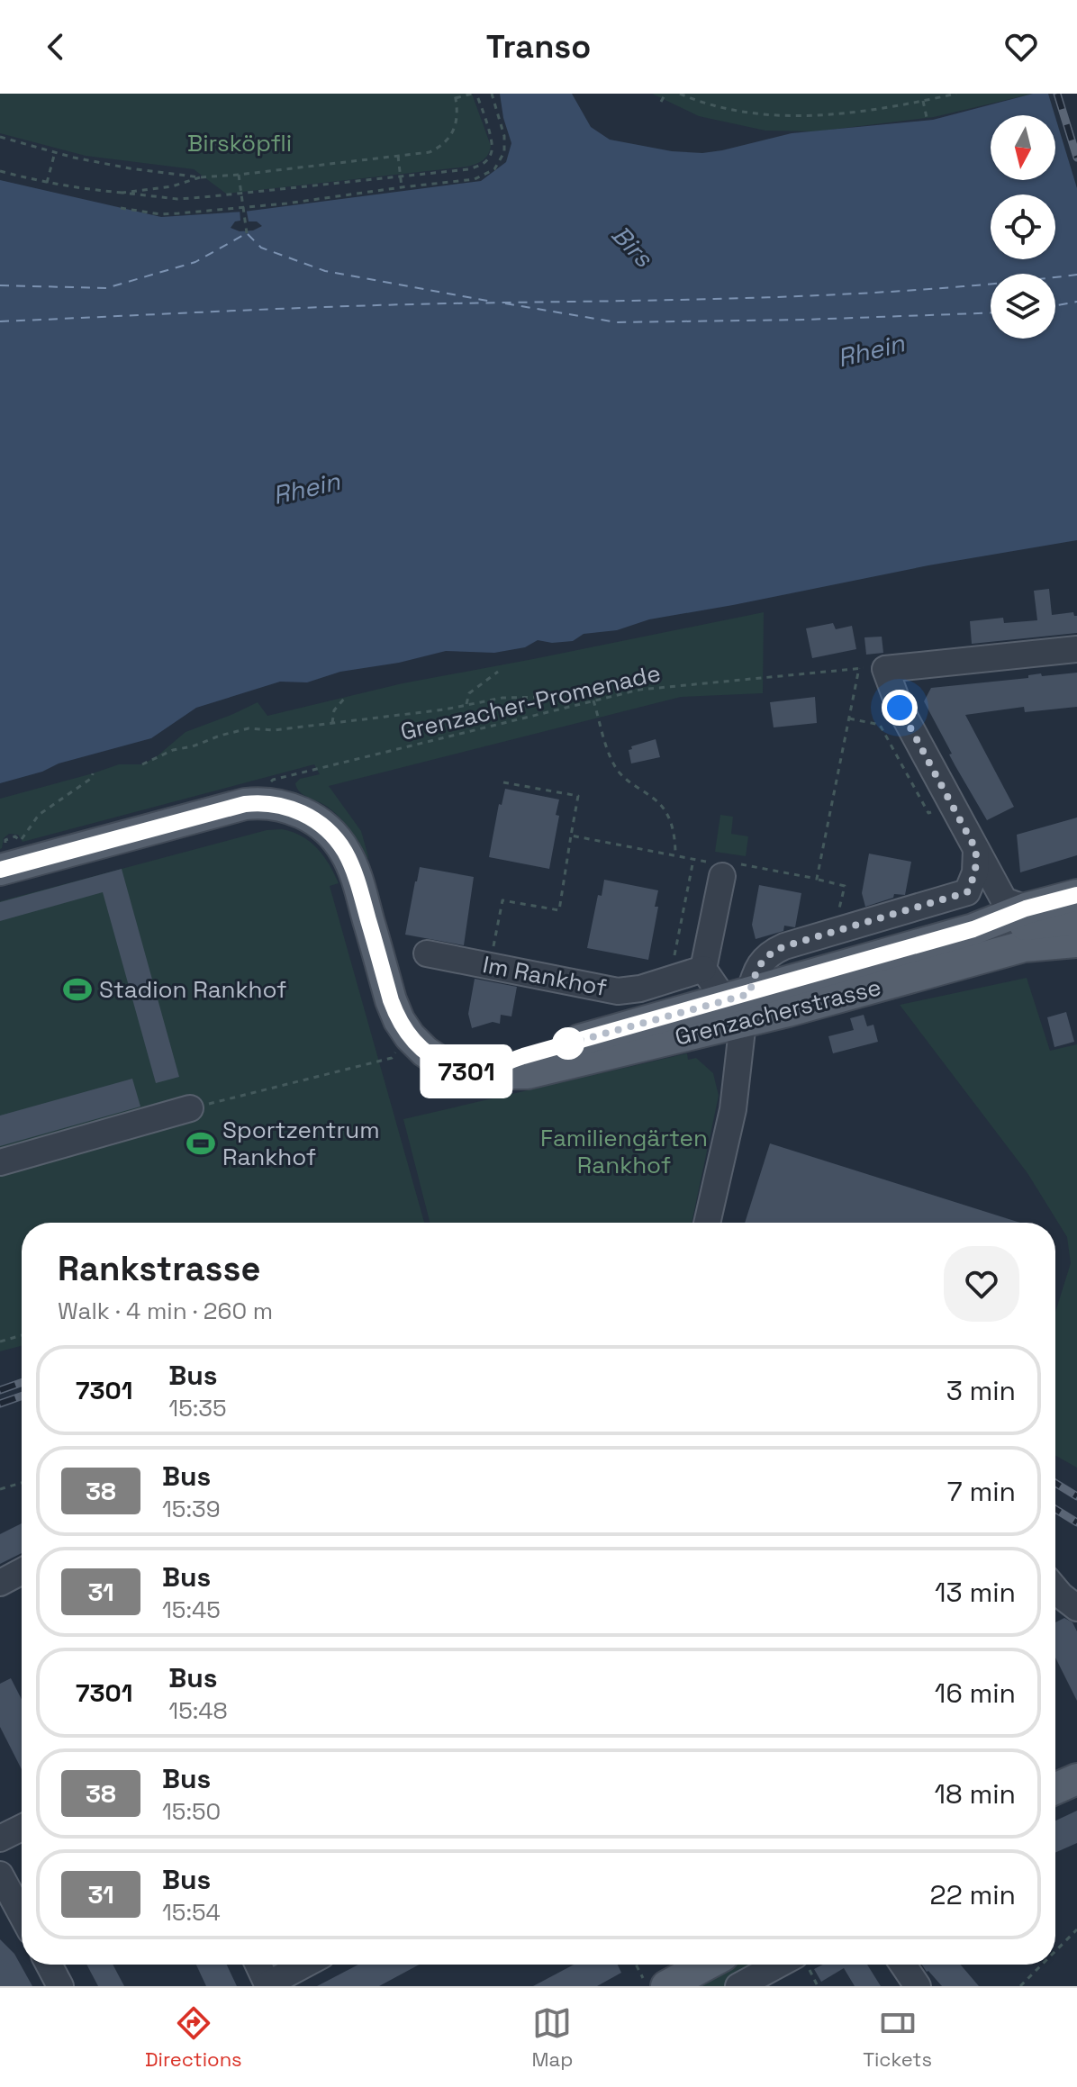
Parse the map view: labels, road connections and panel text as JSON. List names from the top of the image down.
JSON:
{
  "streets": {
    "main road": ["Grenzacherstrasse"],
    "street": ["Im Rankhof"],
    "path": ["Grenzacher-Promenade"]
  },
  "water": ["Birs", "Rhein"],
  "parks": ["Birsköpfli", "Familiengärten Rankhof"],
  "places": {
    "sports": ["Stadion Rankhof", "Sportzentrum Rankhof"]
  },
  "lines": ["bus line 7301"],
  "north": "bottom",
  "page": {
    "header": "Transo",
    "on_map": "7301",
    "heading": ["Rankstrasse", "Walk · 4 min · 260 m"],
    "list": [
      {
        "mark": "7301",
        "name": "Bus",
        "note": "15:35",
        "value": "3 min"
      },
      {
        "mark": "38",
        "name": "Bus",
        "note": "15:39",
        "value": "7 min"
      },
      {
        "mark": "31",
        "name": "Bus",
        "note": "15:45",
        "value": "13 min"
      },
      {
        "mark": "7301",
        "name": "Bus",
        "note": "15:48",
        "value": "16 min"
      },
      {
        "mark": "38",
        "name": "Bus",
        "note": "15:50",
        "value": "18 min"
      },
      {
        "mark": "31",
        "name": "Bus",
        "note": "15:54",
        "value": "22 min"
      }
    ],
    "tabs": ["Directions", "Map", "Tickets"]
  }
}
